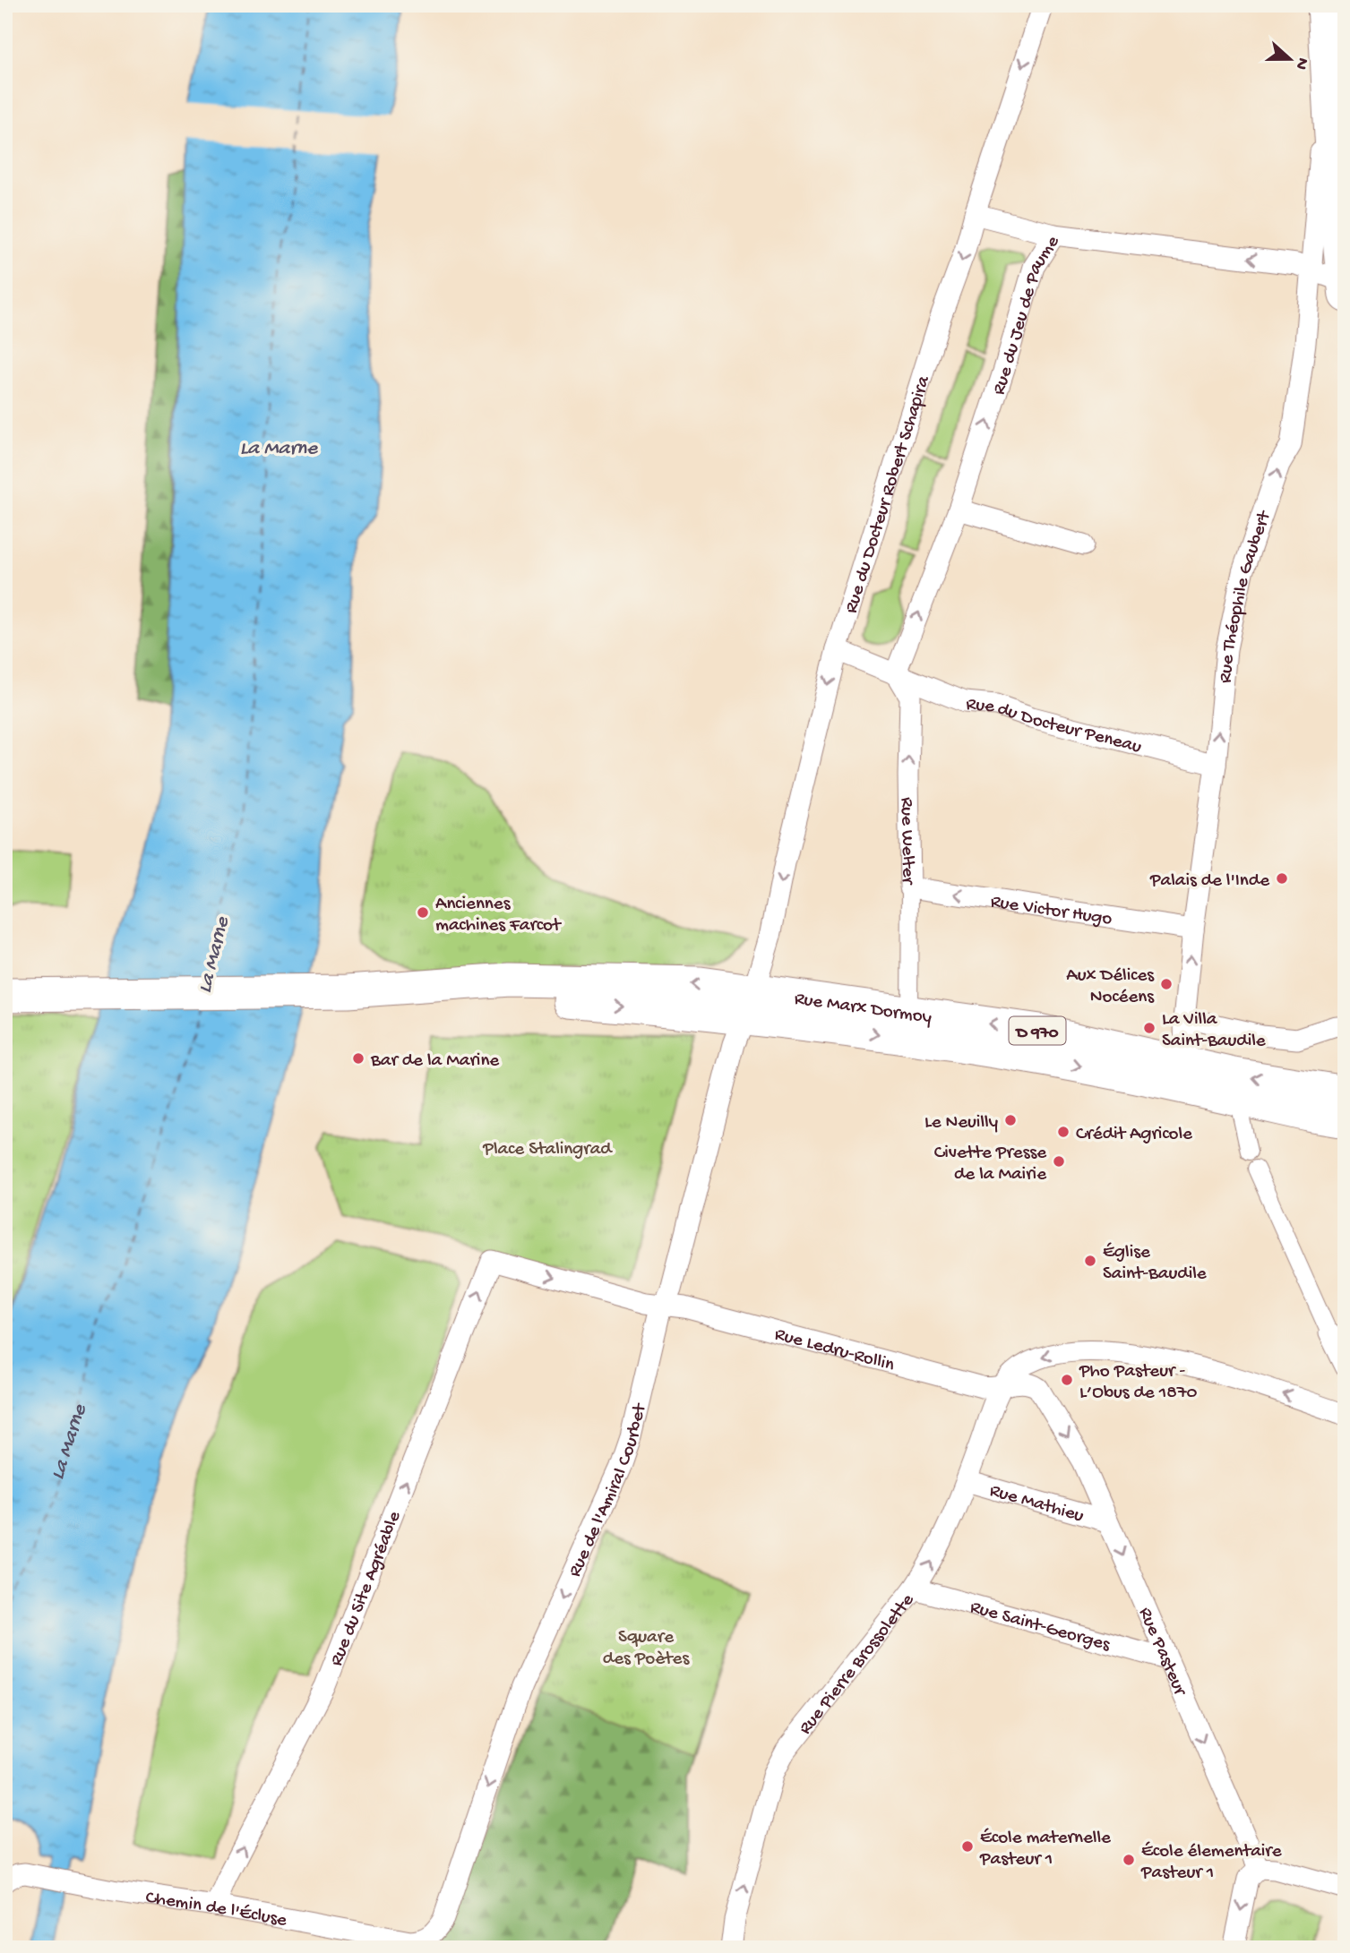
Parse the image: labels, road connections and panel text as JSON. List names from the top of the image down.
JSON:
{
  "streets": {
    "main road": ["Rue Marx Dormoy", "D 970"],
    "street": [
      "Rue du Jeu de Paume",
      "Rue du Docteur Robert Schapira",
      "Rue Théophile Gaubert",
      "Rue du Docteur Peneau",
      "Rue Welter",
      "Rue Victor Hugo",
      "Rue Ledru-Rollin",
      "Rue de l'Amiral Courbet",
      "Rue Mathieu",
      "Rue du Site Agréable",
      "Rue Saint-Georges",
      "Rue Pasteur",
      "Rue Pierre Brossolette",
      "Chemin de l'Écluse"
    ]
  },
  "crossings": [
    ["Rue du Jeu de Paume", "Rue Théophile Gaubert"],
    ["Rue du Jeu de Paume", "Rue du Docteur Peneau"],
    ["Rue du Jeu de Paume", "Rue Welter"],
    ["Rue du Docteur Robert Schapira", "Rue du Docteur Peneau"],
    ["Rue du Docteur Robert Schapira", "Rue Marx Dormoy"],
    ["Rue du Docteur Robert Schapira", "Rue de l'Amiral Courbet"],
    ["Rue Théophile Gaubert", "Rue du Docteur Peneau"],
    ["Rue Théophile Gaubert", "Rue Victor Hugo"],
    ["Rue Théophile Gaubert", "Rue Marx Dormoy"],
    ["Rue du Docteur Peneau", "Rue Welter"],
    ["Rue Welter", "Rue Victor Hugo"],
    ["Rue Welter", "Rue Marx Dormoy"],
    ["Rue Marx Dormoy", "D 970"],
    ["Rue Marx Dormoy", "Rue de l'Amiral Courbet"],
    ["Rue Ledru-Rollin", "Rue de l'Amiral Courbet"],
    ["Rue Ledru-Rollin", "Rue du Site Agréable"],
    ["Rue Ledru-Rollin", "Rue Pasteur"],
    ["Rue Ledru-Rollin", "Rue Pierre Brossolette"],
    ["Rue de l'Amiral Courbet", "Chemin de l'Écluse"],
    ["Rue Mathieu", "Rue Pasteur"],
    ["Rue Mathieu", "Rue Pierre Brossolette"],
    ["Rue du Site Agréable", "Chemin de l'Écluse"],
    ["Rue Saint-Georges", "Rue Pasteur"],
    ["Rue Saint-Georges", "Rue Pierre Brossolette"],
    ["Rue Pasteur", "Rue Pierre Brossolette"]
  ],
  "one_way": [
    "Rue du Docteur Robert Schapira",
    "Rue Théophile Gaubert",
    "Rue Welter",
    "Rue Victor Hugo",
    "Rue de l'Amiral Courbet",
    "Rue du Site Agréable",
    "Rue Pasteur",
    "Rue Pierre Brossolette"
  ],
  "water": ["La Marne"],
  "parks": ["Place Stalingrad", "Square des Poètes"],
  "places": [
    "Palais de l'Inde",
    "Anciennes machines Farcot",
    "Aux Délices Nocéens",
    "La Villa Saint-Baudile",
    "Bar de la Marine",
    "Le Neuilly",
    "Crédit Agricole",
    "Civette Presse de la Mairie",
    "Église Saint-Baudile",
    "Pho Pasteur - L’Obus de 1870",
    "École maternelle Pasteur 1",
    "École élementaire Pasteur 1"
  ],
  "north": "right"
}
